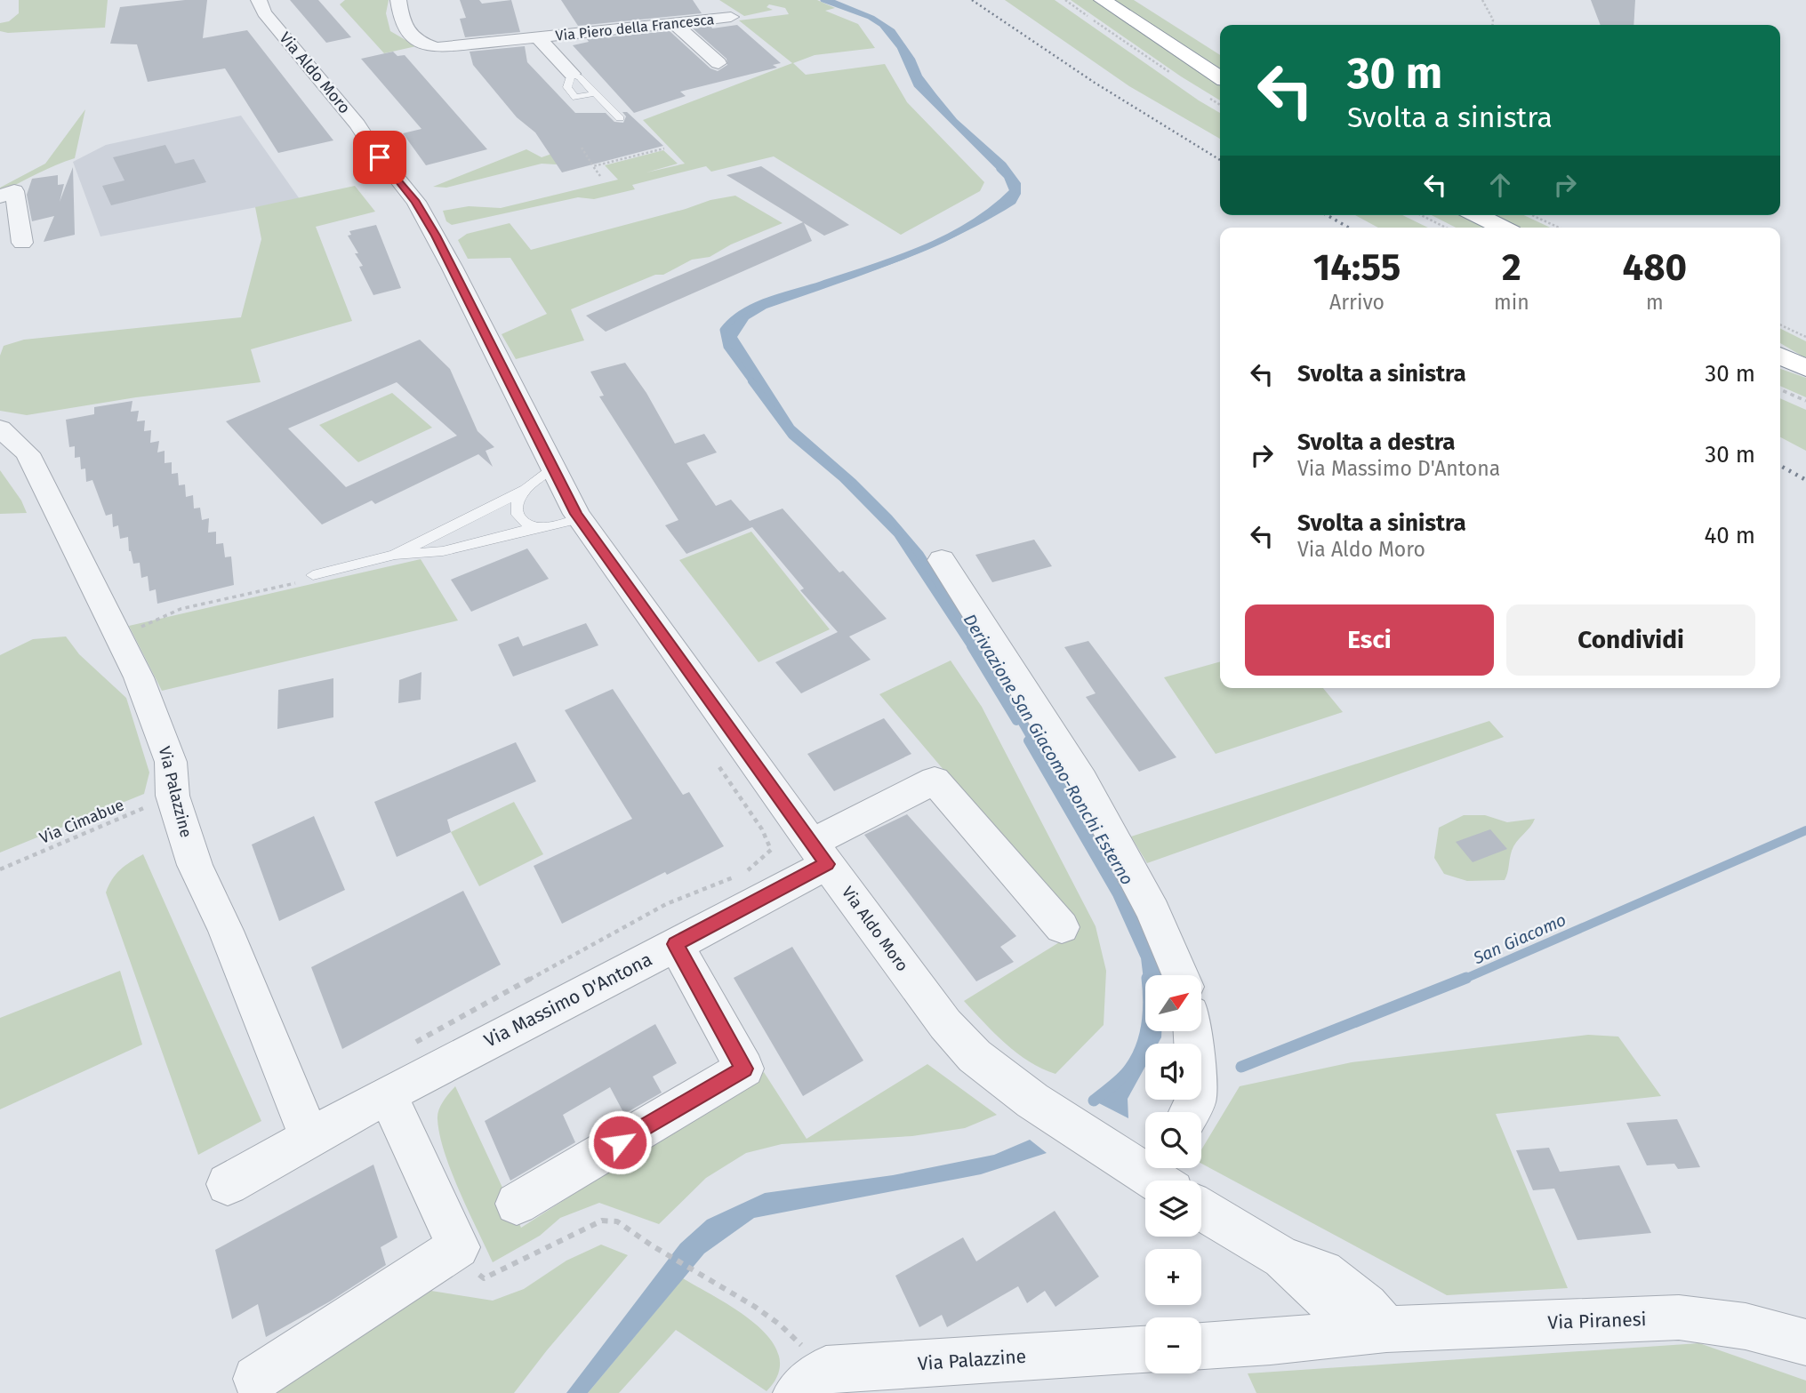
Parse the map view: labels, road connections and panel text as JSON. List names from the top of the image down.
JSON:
{
  "streets": {
    "street": [
      "Via Piero della Francesca",
      "Via Aldo Moro",
      "Via Palazzine",
      "Via Massimo D'Antona",
      "Via Piranesi"
    ],
    "path": ["Via Cimabue"]
  },
  "crossings": [
    ["Via Aldo Moro", "Via Massimo D'Antona"],
    ["Via Palazzine", "Via Cimabue"],
    ["Via Palazzine", "Via Massimo D'Antona"]
  ],
  "water": ["Derivazione San Giacomo-Ronchi Esterno", "San Giacomo"],
  "north": "top right",
  "page": {
    "turn": ["30 m", "Svolta a sinistra"],
    "eta": [
      "14:55",
      "Arrivo",
      "2",
      "min",
      "480",
      "m"
    ],
    "list": [
      {
        "name": "Svolta a sinistra",
        "value": "30 m"
      },
      {
        "name": "Svolta a destra",
        "note": "Via Massimo D'Antona",
        "value": "30 m"
      },
      {
        "name": "Svolta a sinistra",
        "note": "Via Aldo Moro",
        "value": "40 m"
      }
    ],
    "buttons": ["Esci", "Condividi"],
    "map_buttons": ["+", "−"]
  }
}
